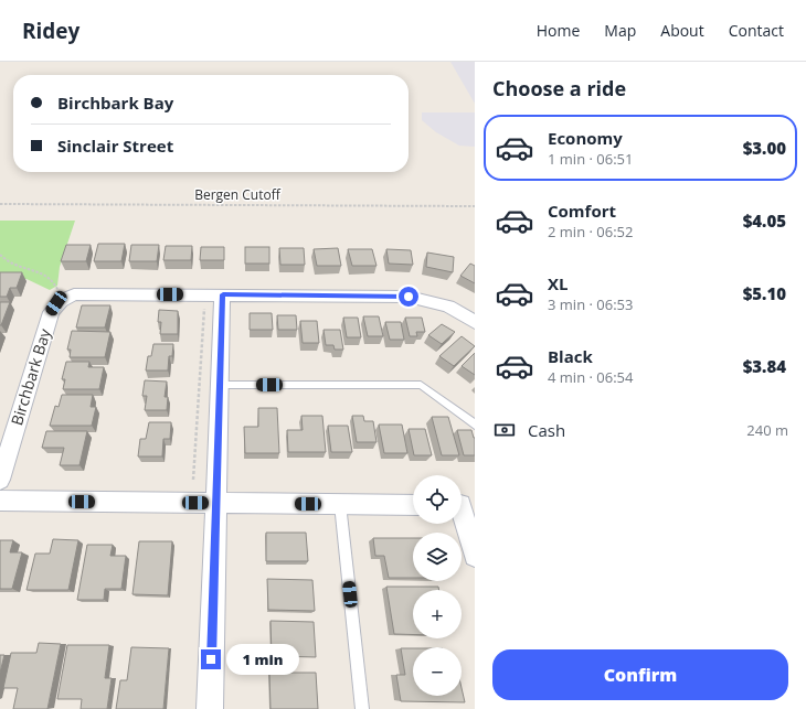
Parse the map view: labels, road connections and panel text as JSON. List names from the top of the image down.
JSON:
{
  "streets": {
    "street": ["Birchbark Bay"],
    "path": ["Bergen Cutoff"]
  },
  "page": {
    "header": "Ridey",
    "nav": [
      "Home",
      "Map",
      "About",
      "Contact"
    ],
    "heading": "Choose a ride",
    "banner": ["Birchbark Bay", "Sinclair Street"],
    "list": [
      {
        "name": "Economy",
        "note": "1 min · 06:51",
        "value": "$3.00"
      },
      {
        "name": "Comfort",
        "note": "2 min · 06:52",
        "value": "$4.05"
      },
      {
        "name": "XL",
        "note": "3 min · 06:53",
        "value": "$5.10"
      },
      {
        "name": "Black",
        "note": "4 min · 06:54",
        "value": "$3.84"
      }
    ],
    "pay": ["Cash", "240 m"],
    "map_buttons": ["+", "−"],
    "buttons": "Confirm",
    "bubble": "1 min"
  }
}
